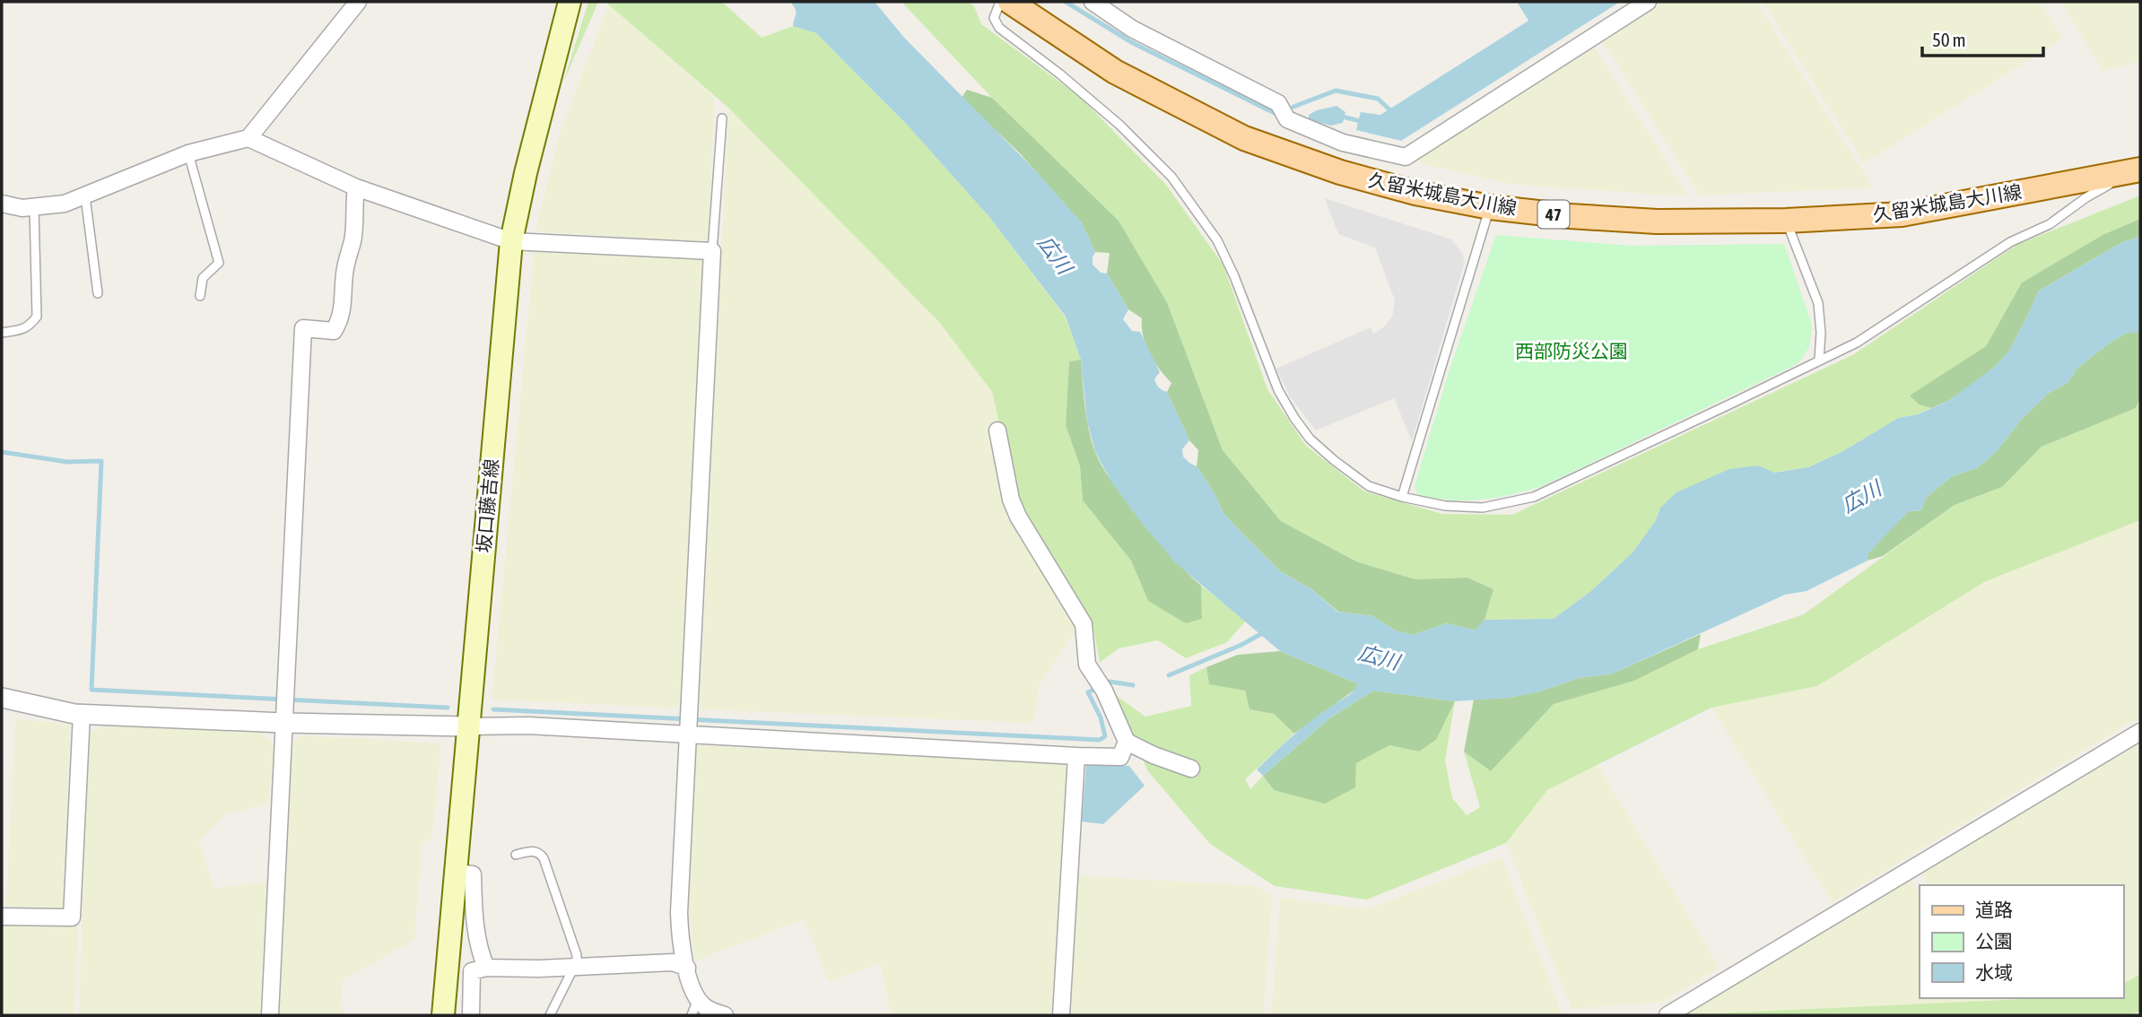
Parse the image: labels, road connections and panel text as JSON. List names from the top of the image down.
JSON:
{
  "streets": {
    "main road": ["久留米城島大川線", "47", "坂口藤吉線"]
  },
  "water": ["広川"],
  "parks": ["西部防災公園"],
  "legend": ["道路", "公園", "水域"],
  "scale_bar": "50 m"
}
